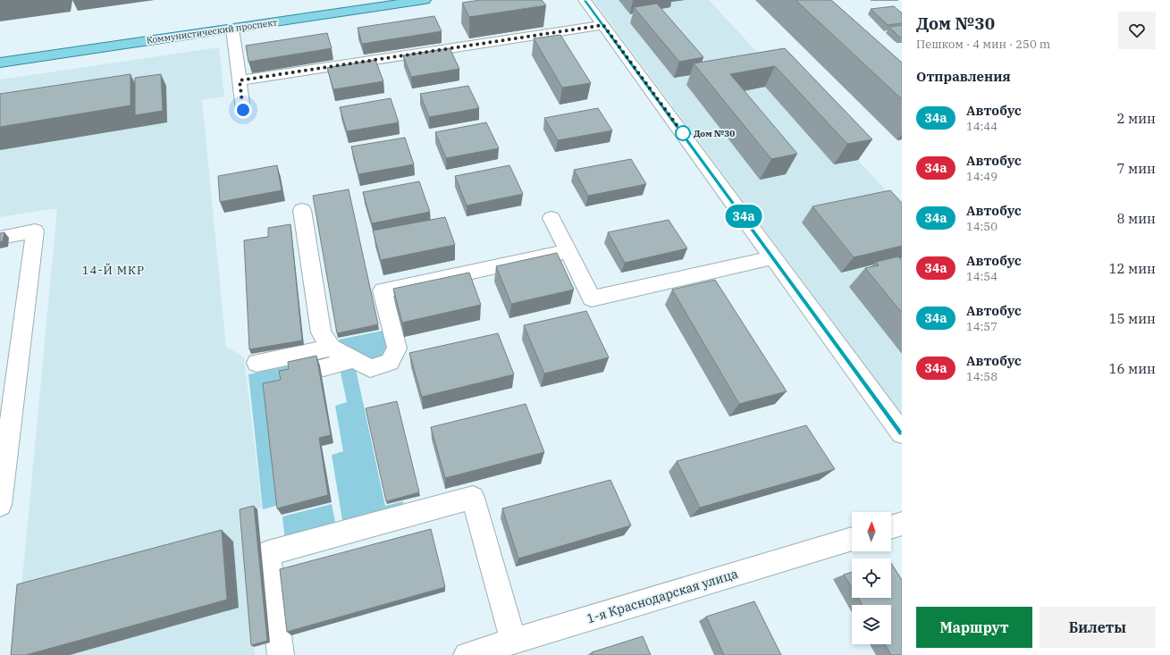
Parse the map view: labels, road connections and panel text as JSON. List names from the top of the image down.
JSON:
{
  "streets": {
    "main road": ["Коммунистический проспект"],
    "street": ["1-я Краснодарская улица"]
  },
  "districts": ["14-Й МКР"],
  "places": ["Дом №30"],
  "lines": ["bus line 34а"],
  "north": "top",
  "page": {
    "on_map": "34а",
    "heading": [
      ["Дом №30", "Пешком · 4 мин · 250 m"],
      "Отправления"
    ],
    "list": [
      {
        "mark": "34а",
        "name": "Автобус",
        "note": "14:44",
        "value": "2 мин"
      },
      {
        "mark": "34a",
        "name": "Автобус",
        "note": "14:49",
        "value": "7 мин"
      },
      {
        "mark": "34а",
        "name": "Автобус",
        "note": "14:50",
        "value": "8 мин"
      },
      {
        "mark": "34a",
        "name": "Автобус",
        "note": "14:54",
        "value": "12 мин"
      },
      {
        "mark": "34а",
        "name": "Автобус",
        "note": "14:57",
        "value": "15 мин"
      },
      {
        "mark": "34a",
        "name": "Автобус",
        "note": "14:58",
        "value": "16 мин"
      }
    ],
    "buttons": ["Маршрут", "Билеты"]
  }
}
